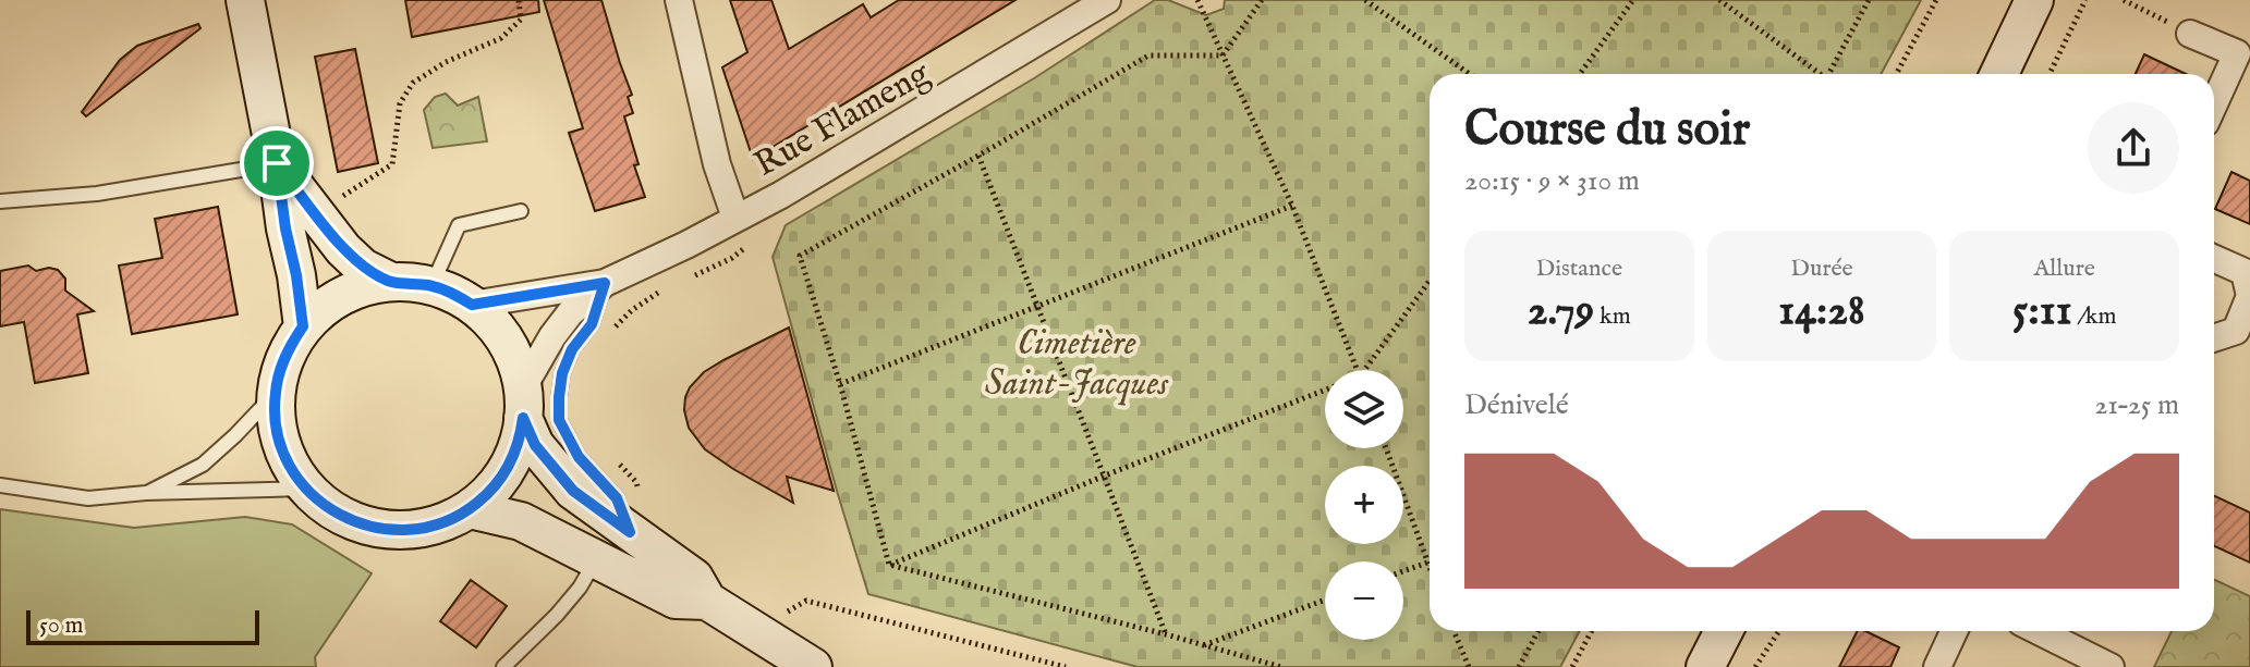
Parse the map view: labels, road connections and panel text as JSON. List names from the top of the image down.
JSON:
{
  "streets": {
    "street": ["Rue Flameng"]
  },
  "parks": ["Cimetière Saint-Jacques"],
  "scale_bar": "50 m",
  "page": {
    "heading": ["Course du soir", "20:15 · 9 × 310 m"],
    "stats": [
      ["Distance", "2.79 km"],
      ["Durée", "14:28"],
      ["Allure", "5:11 /km"]
    ],
    "map_buttons": ["+", "−"],
    "chart": ["Dénivelé", "21–25 m"],
    "scale": "50 m"
  }
}
